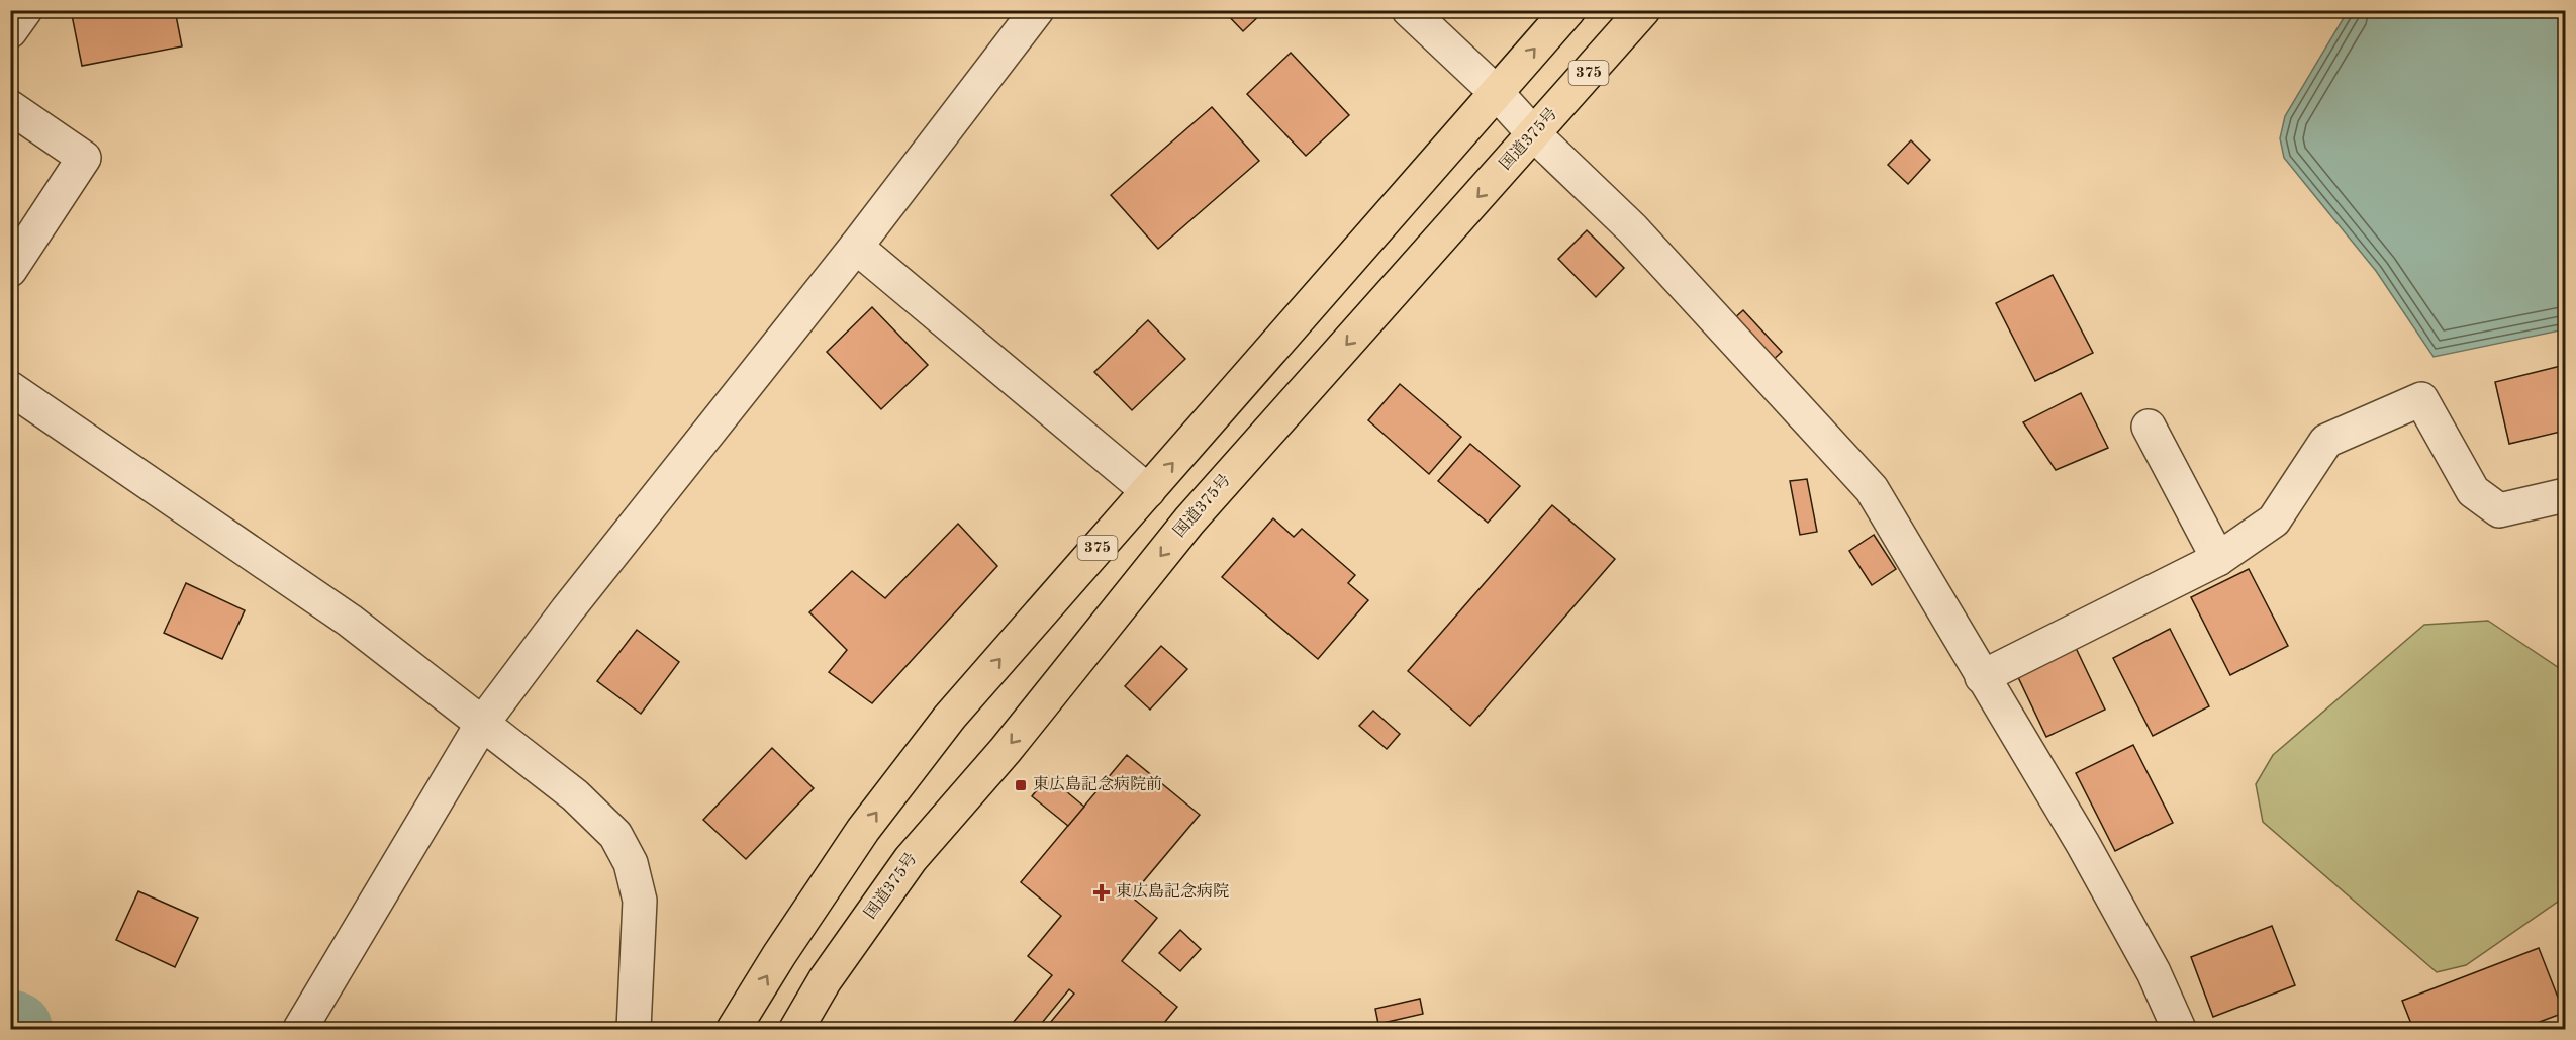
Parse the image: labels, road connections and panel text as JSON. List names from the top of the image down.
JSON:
{
  "streets": {
    "highway": ["375", "国道375号"]
  },
  "places": {
    "transit": ["東広島記念病院前"],
    "health": ["東広島記念病院"]
  }
}
